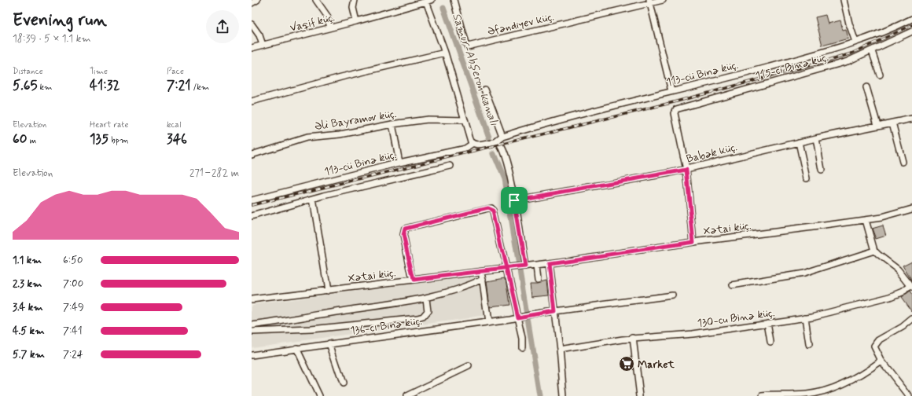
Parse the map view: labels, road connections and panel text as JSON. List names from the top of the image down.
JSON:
{
  "streets": {
    "street": [
      "Vaqif küç.",
      "Əfəndiyev küç.",
      "115-ci Binə küç.",
      "113-cü Binə küç.",
      "Əli Bayramov küç.",
      "Babək küç.",
      "Xətai küç.",
      "130-cu Binə küç.",
      "136-cı Binə küç."
    ]
  },
  "crossings": [
    ["115-ci Binə küç.", "Babək küç."]
  ],
  "water": ["Samur-Abşeron kanalı"],
  "places": {
    "supermarket": ["Market"]
  },
  "page": {
    "heading": ["Evening run", "18:39 · 5 × 1.1 km"],
    "stats": [
      ["Distance", "5.65 km"],
      ["Time", "41:32"],
      ["Pace", "7:21 /km"],
      ["Elevation", "60 m"],
      ["Heart rate", "135 bpm"],
      ["kcal", "346"]
    ],
    "chart": ["Elevation", "271–282 m"],
    "list": [
      {
        "name": "1.1 km",
        "note": "6:50"
      },
      {
        "name": "2.3 km",
        "note": "7:00"
      },
      {
        "name": "3.4 km",
        "note": "7:49"
      },
      {
        "name": "4.5 km",
        "note": "7:41"
      },
      {
        "name": "5.7 km",
        "note": "7:24"
      }
    ]
  }
}
